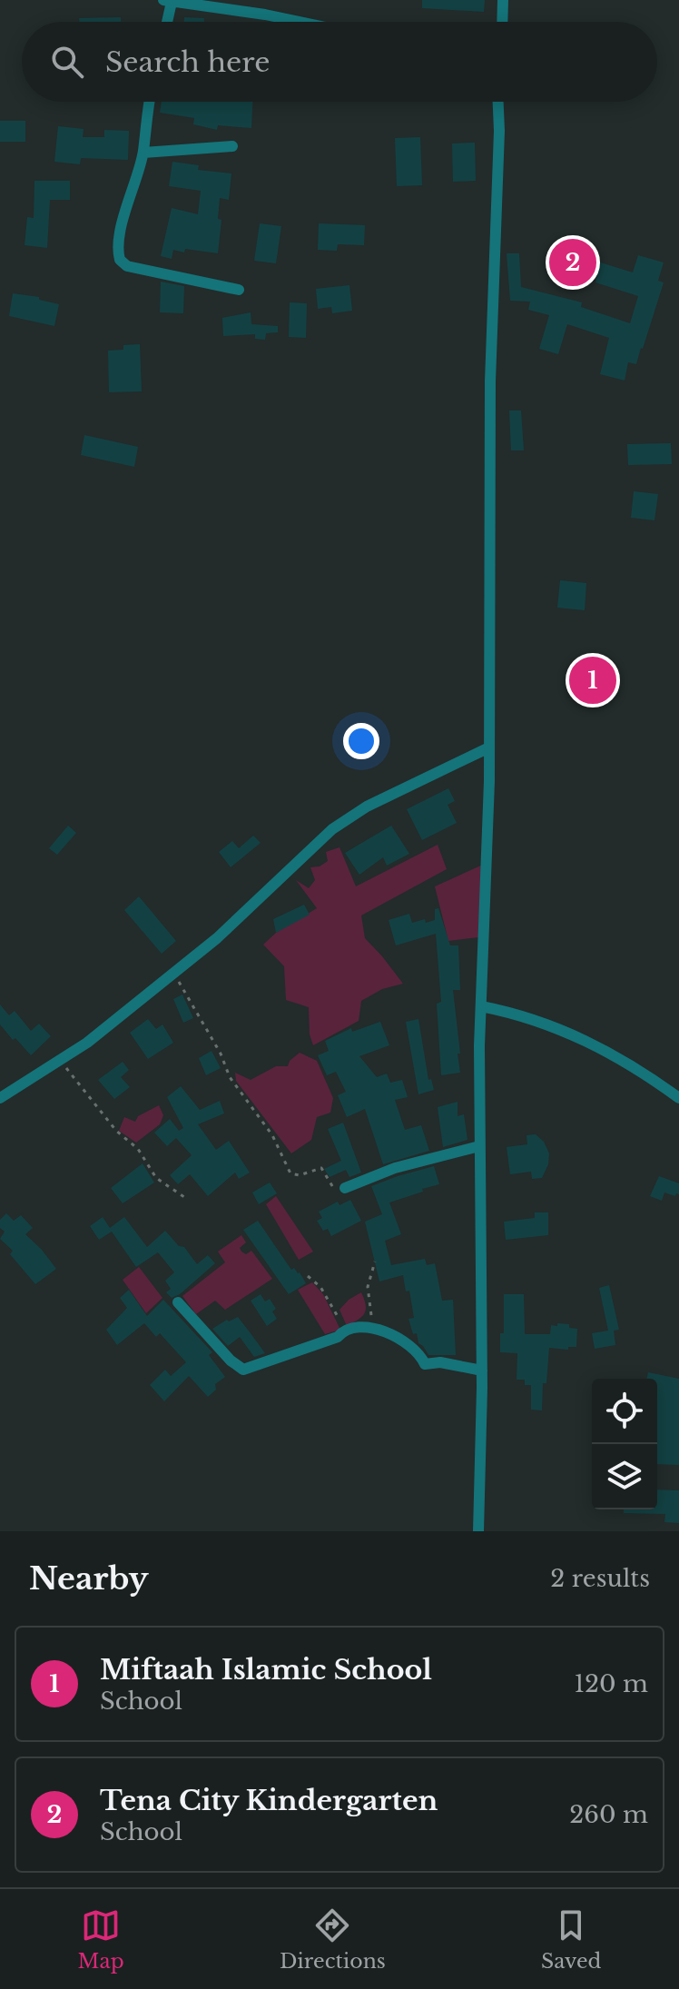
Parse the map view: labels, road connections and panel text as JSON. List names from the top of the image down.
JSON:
{
  "page": {
    "search": "Search here",
    "pins": ["2", "1"],
    "heading": ["Nearby", "2 results"],
    "list": [
      {
        "mark": "1",
        "name": "Miftaah Islamic School",
        "note": "School",
        "value": "120 m"
      },
      {
        "mark": "2",
        "name": "Tena City Kindergarten",
        "note": "School",
        "value": "260 m"
      }
    ],
    "nav": ["Map", "Directions", "Saved"]
  }
}
